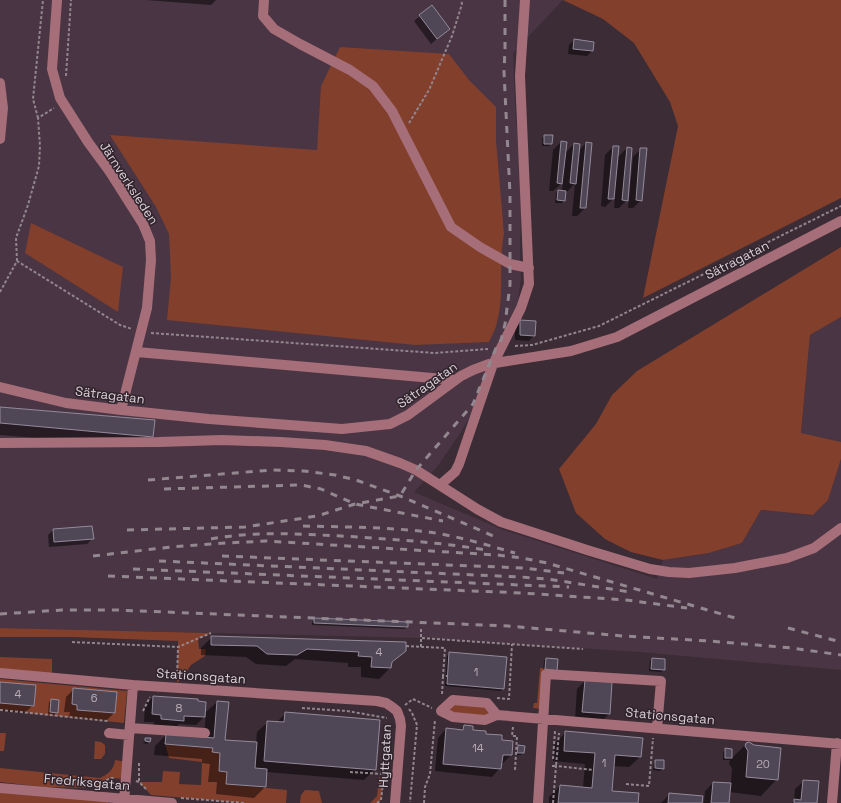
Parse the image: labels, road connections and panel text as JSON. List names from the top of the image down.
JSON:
{
  "streets": {
    "street": [
      "Järnverksleden",
      "Sätragatan",
      "Stationsgatan",
      "Hyttgatan",
      "Fredriksgatan"
    ]
  },
  "crossings": [
    ["Järnverksleden", "Sätragatan"],
    ["Stationsgatan", "Hyttgatan"]
  ],
  "house_numbers": [
    "4",
    "1",
    "4",
    "6",
    "8",
    "14",
    "1",
    "20"
  ]
}
